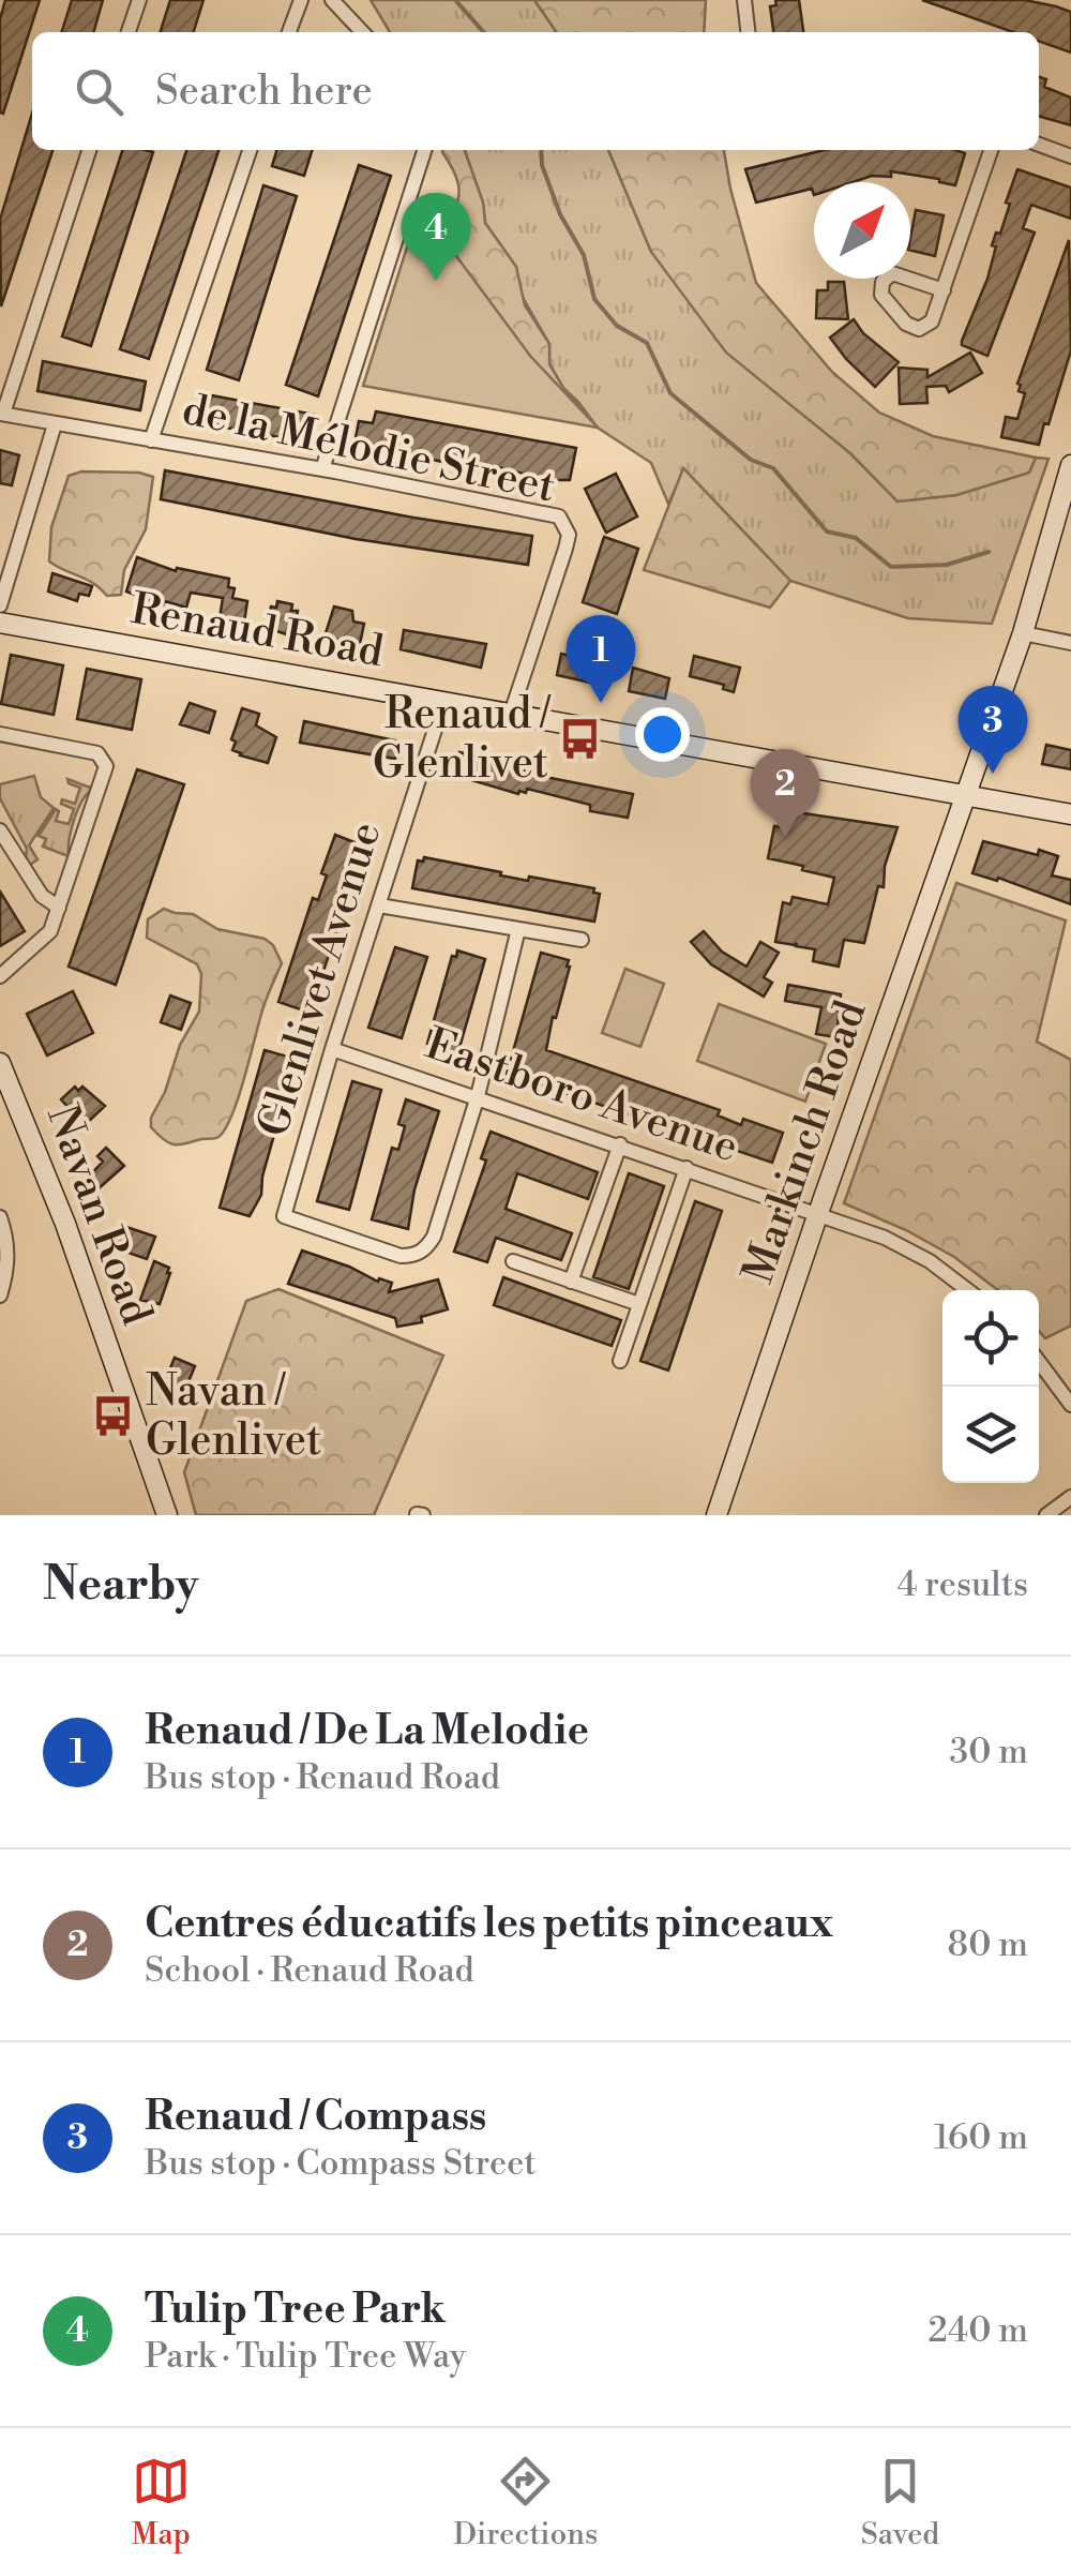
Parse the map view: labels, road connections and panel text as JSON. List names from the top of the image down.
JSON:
{
  "streets": {
    "street": [
      "de la Mélodie Street",
      "Renaud Road",
      "Glenlivet Avenue",
      "Eastboro Avenue",
      "Markinch Road",
      "Navan Road"
    ]
  },
  "crossings": [
    ["de la Mélodie Street", "Renaud Road"],
    ["Renaud Road", "Glenlivet Avenue"],
    ["Renaud Road", "Markinch Road"],
    ["Glenlivet Avenue", "Eastboro Avenue"],
    ["Eastboro Avenue", "Markinch Road"]
  ],
  "places": {
    "bus stop": ["Renaud / Glenlivet", "Navan / Glenlivet"]
  },
  "north": "top right",
  "page": {
    "search": "Search here",
    "pins": [
      "4",
      "1",
      "3",
      "2"
    ],
    "heading": ["Nearby", "4 results"],
    "list": [
      {
        "mark": "1",
        "name": "Renaud / De La Melodie",
        "note": "Bus stop · Renaud Road",
        "value": "30 m"
      },
      {
        "mark": "2",
        "name": "Centres éducatifs les petits pinceaux",
        "note": "School · Renaud Road",
        "value": "80 m"
      },
      {
        "mark": "3",
        "name": "Renaud / Compass",
        "note": "Bus stop · Compass Street",
        "value": "160 m"
      },
      {
        "mark": "4",
        "name": "Tulip Tree Park",
        "note": "Park · Tulip Tree Way",
        "value": "240 m"
      }
    ],
    "nav": ["Map", "Directions", "Saved"]
  }
}
